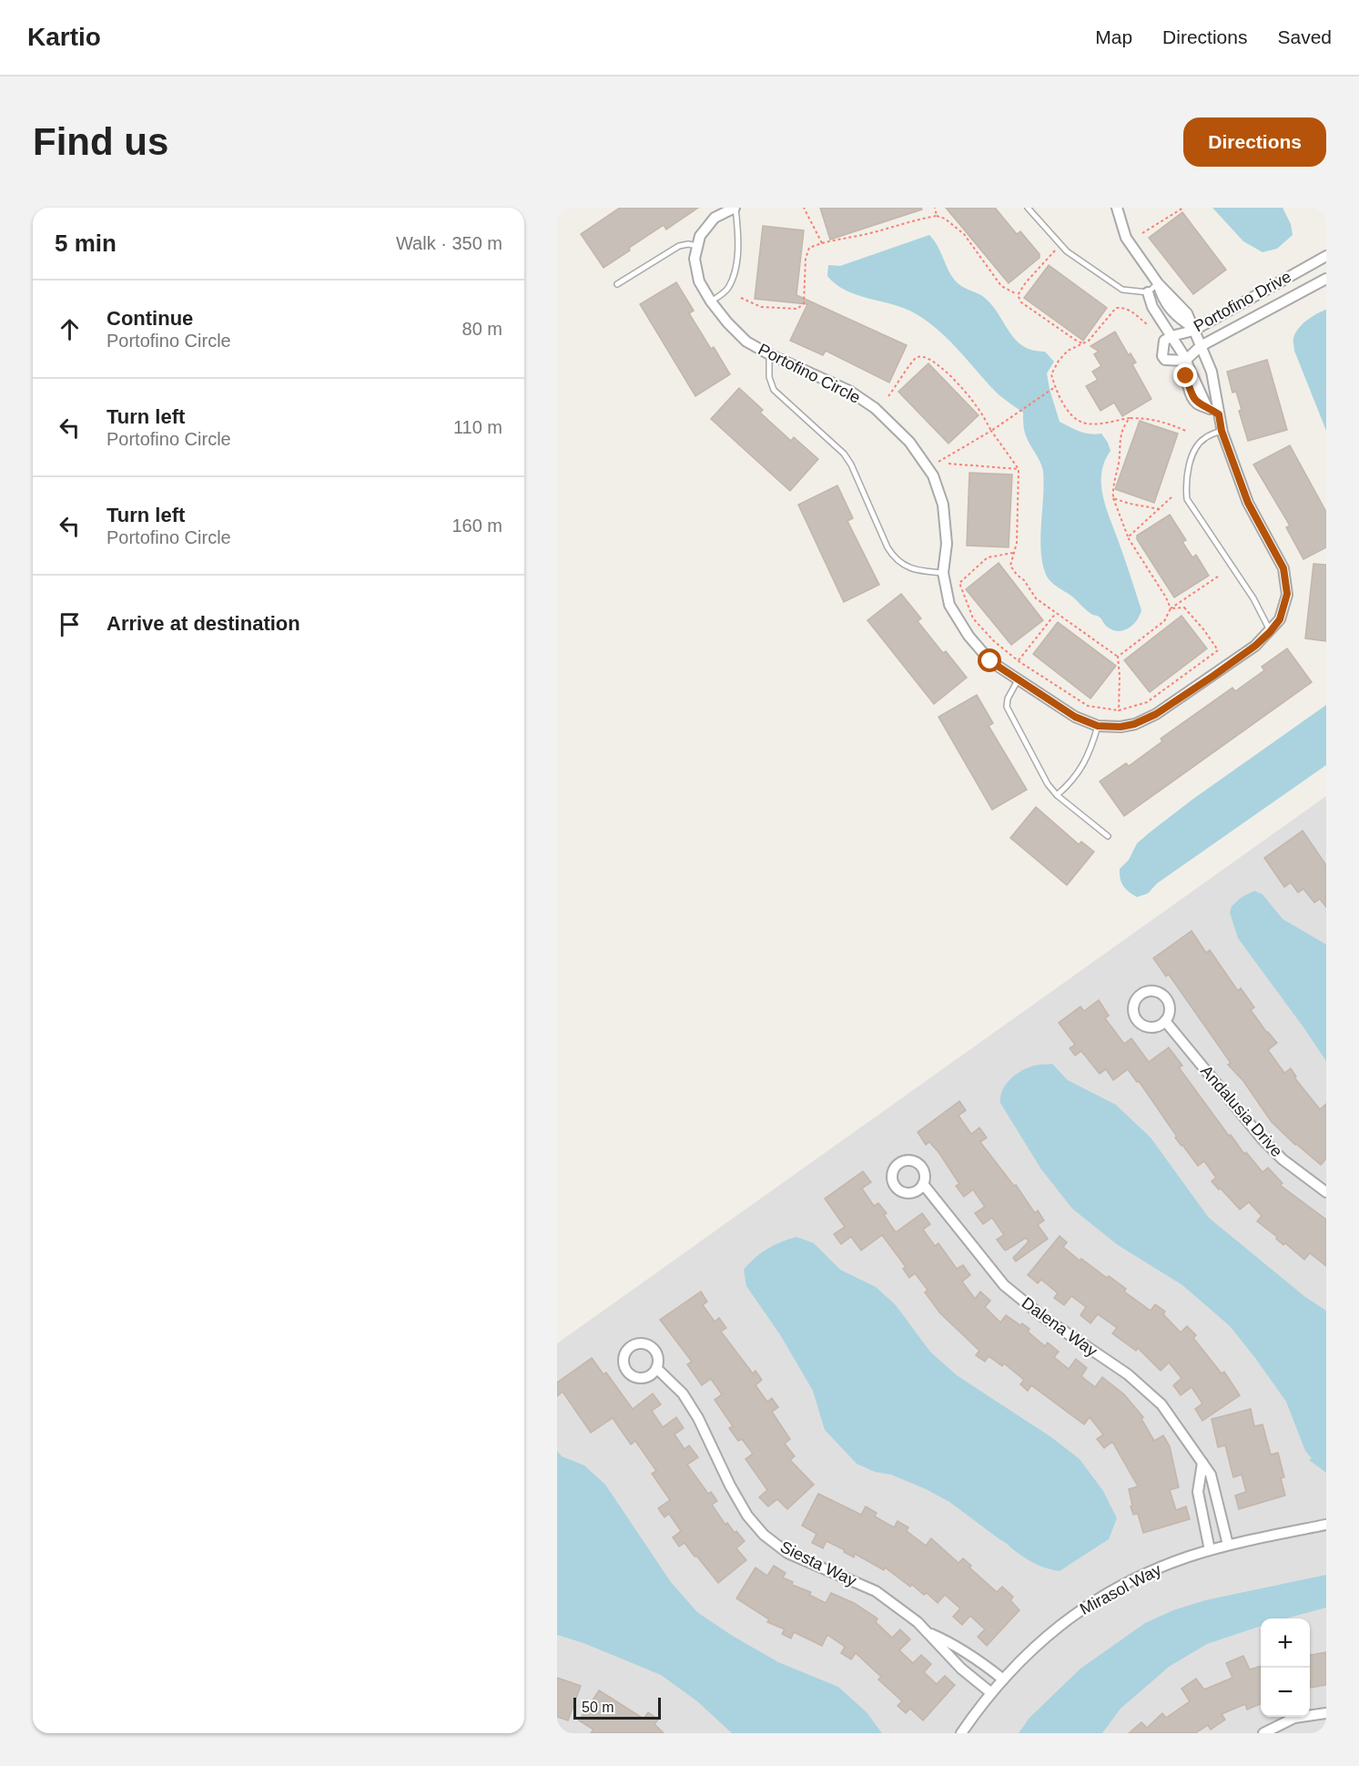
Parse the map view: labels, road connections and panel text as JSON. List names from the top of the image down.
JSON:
{
  "streets": {
    "street": [
      "Portofino Drive",
      "Portofino Circle",
      "Andalusia Drive",
      "Dalena Way",
      "Siesta Way",
      "Mirasol Way"
    ]
  },
  "crossings": [
    ["Portofino Drive", "Portofino Circle"],
    ["Dalena Way", "Mirasol Way"],
    ["Siesta Way", "Mirasol Way"]
  ],
  "scale_bar": "50 m",
  "page": {
    "header": "Kartio",
    "nav": ["Map", "Directions", "Saved"],
    "buttons": "Directions",
    "title": "Find us",
    "heading": ["5 min", "Walk · 350 m"],
    "list": [
      ["Continue", "Portofino Circle", "80 m"],
      ["Turn left", "Portofino Circle", "110 m"],
      ["Turn left", "Portofino Circle", "160 m"],
      "Arrive at destination"
    ],
    "map_buttons": ["+", "−"],
    "scale": "50 m"
  }
}
